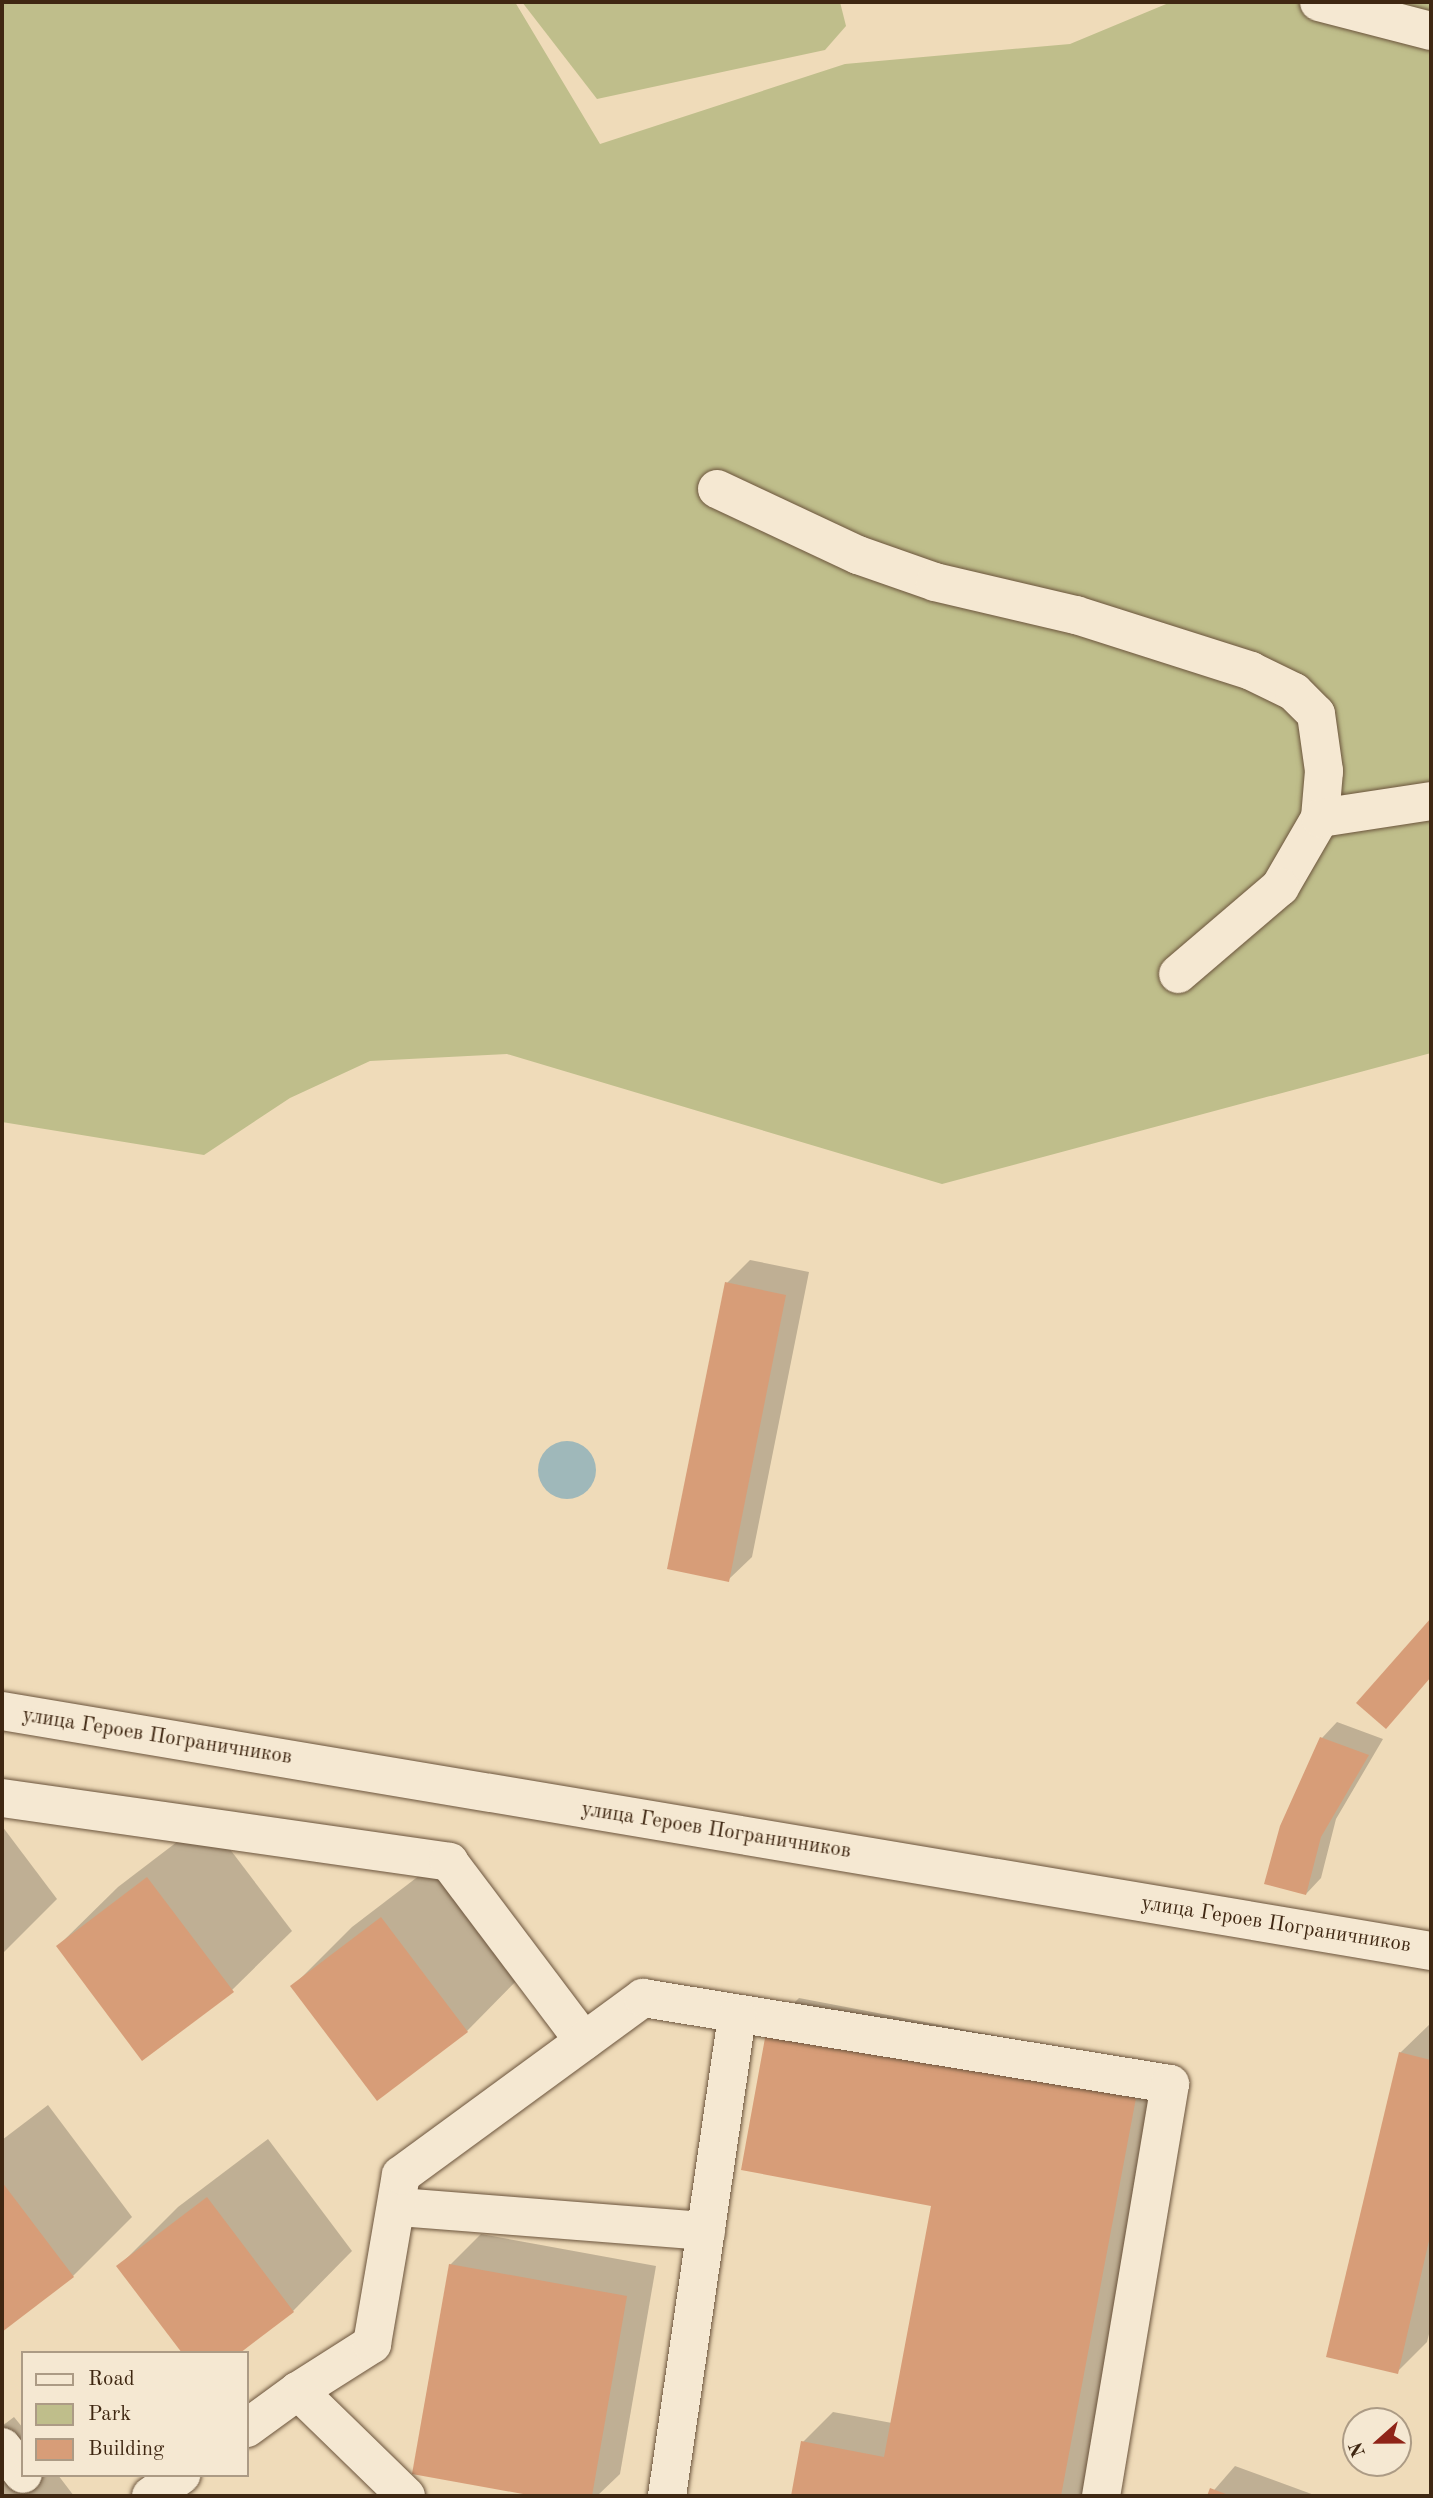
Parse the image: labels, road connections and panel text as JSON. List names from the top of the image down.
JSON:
{
  "streets": {
    "street": ["улица Героев Пограничников"]
  },
  "legend": ["Road", "Park", "Building"],
  "north": "left"
}
